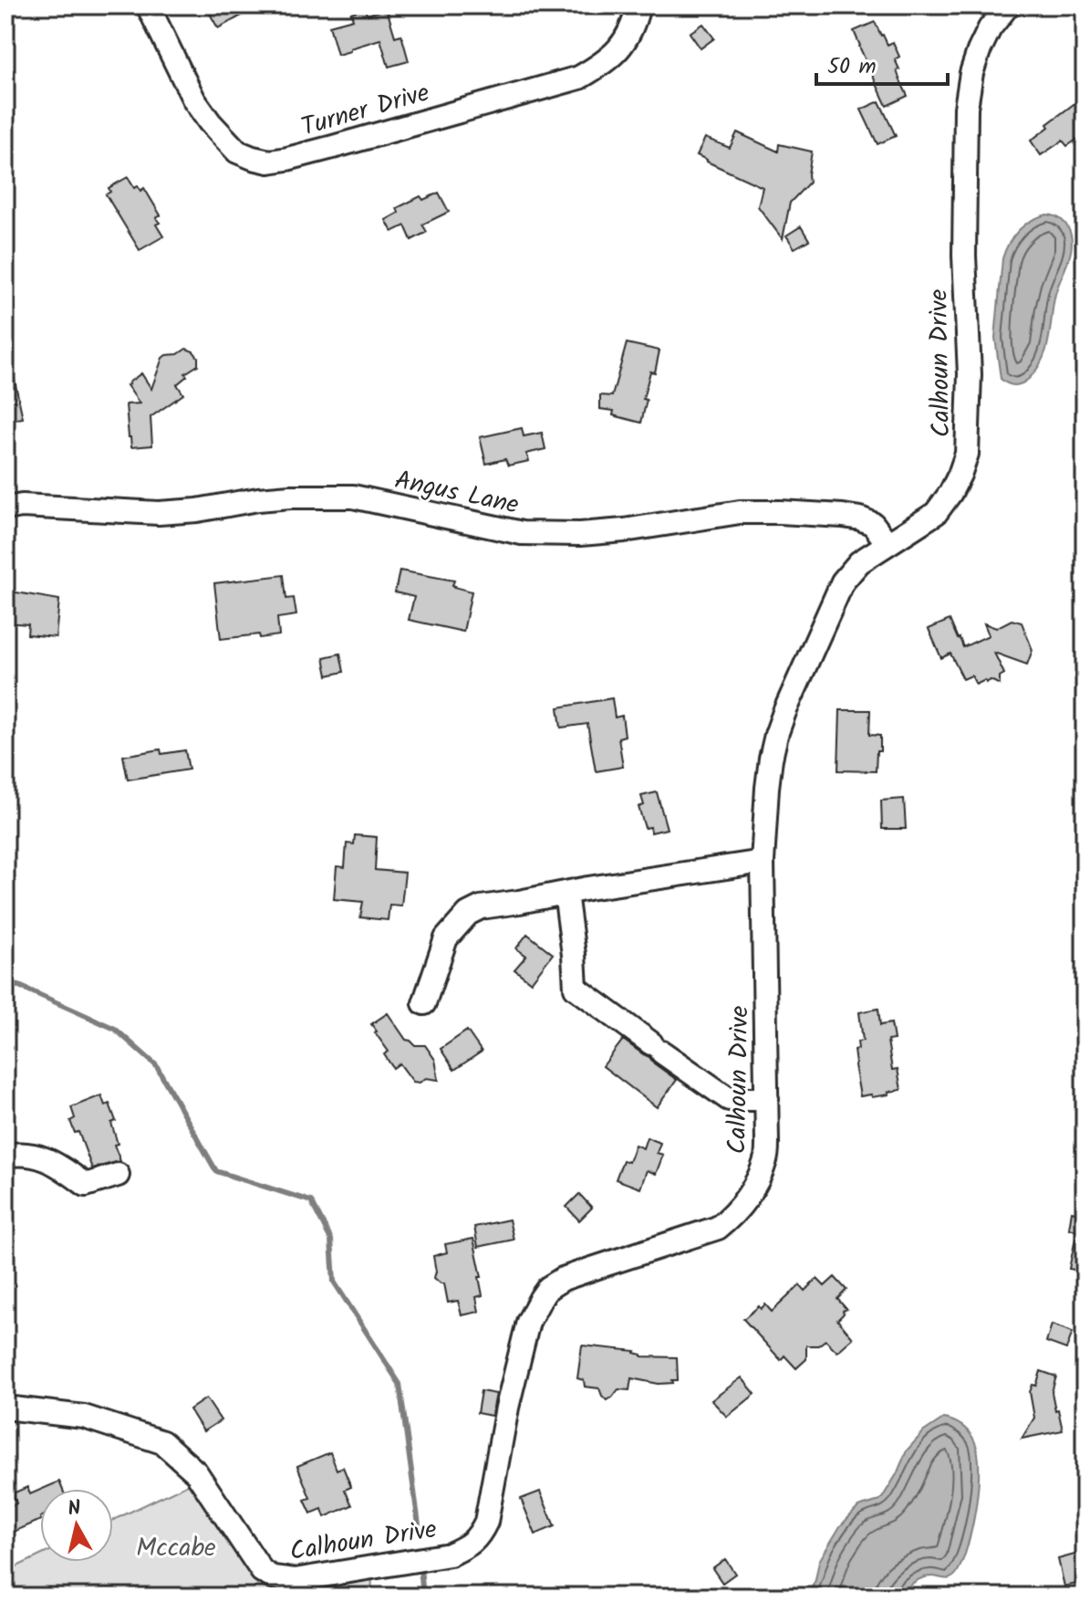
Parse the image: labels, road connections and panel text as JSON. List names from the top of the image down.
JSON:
{
  "streets": {
    "street": ["Turner Drive", "Calhoun Drive", "Angus Lane"]
  },
  "crossings": [
    ["Calhoun Drive", "Angus Lane"]
  ],
  "parks": ["Mccabe"],
  "scale_bar": "50 m",
  "north": "top"
}
